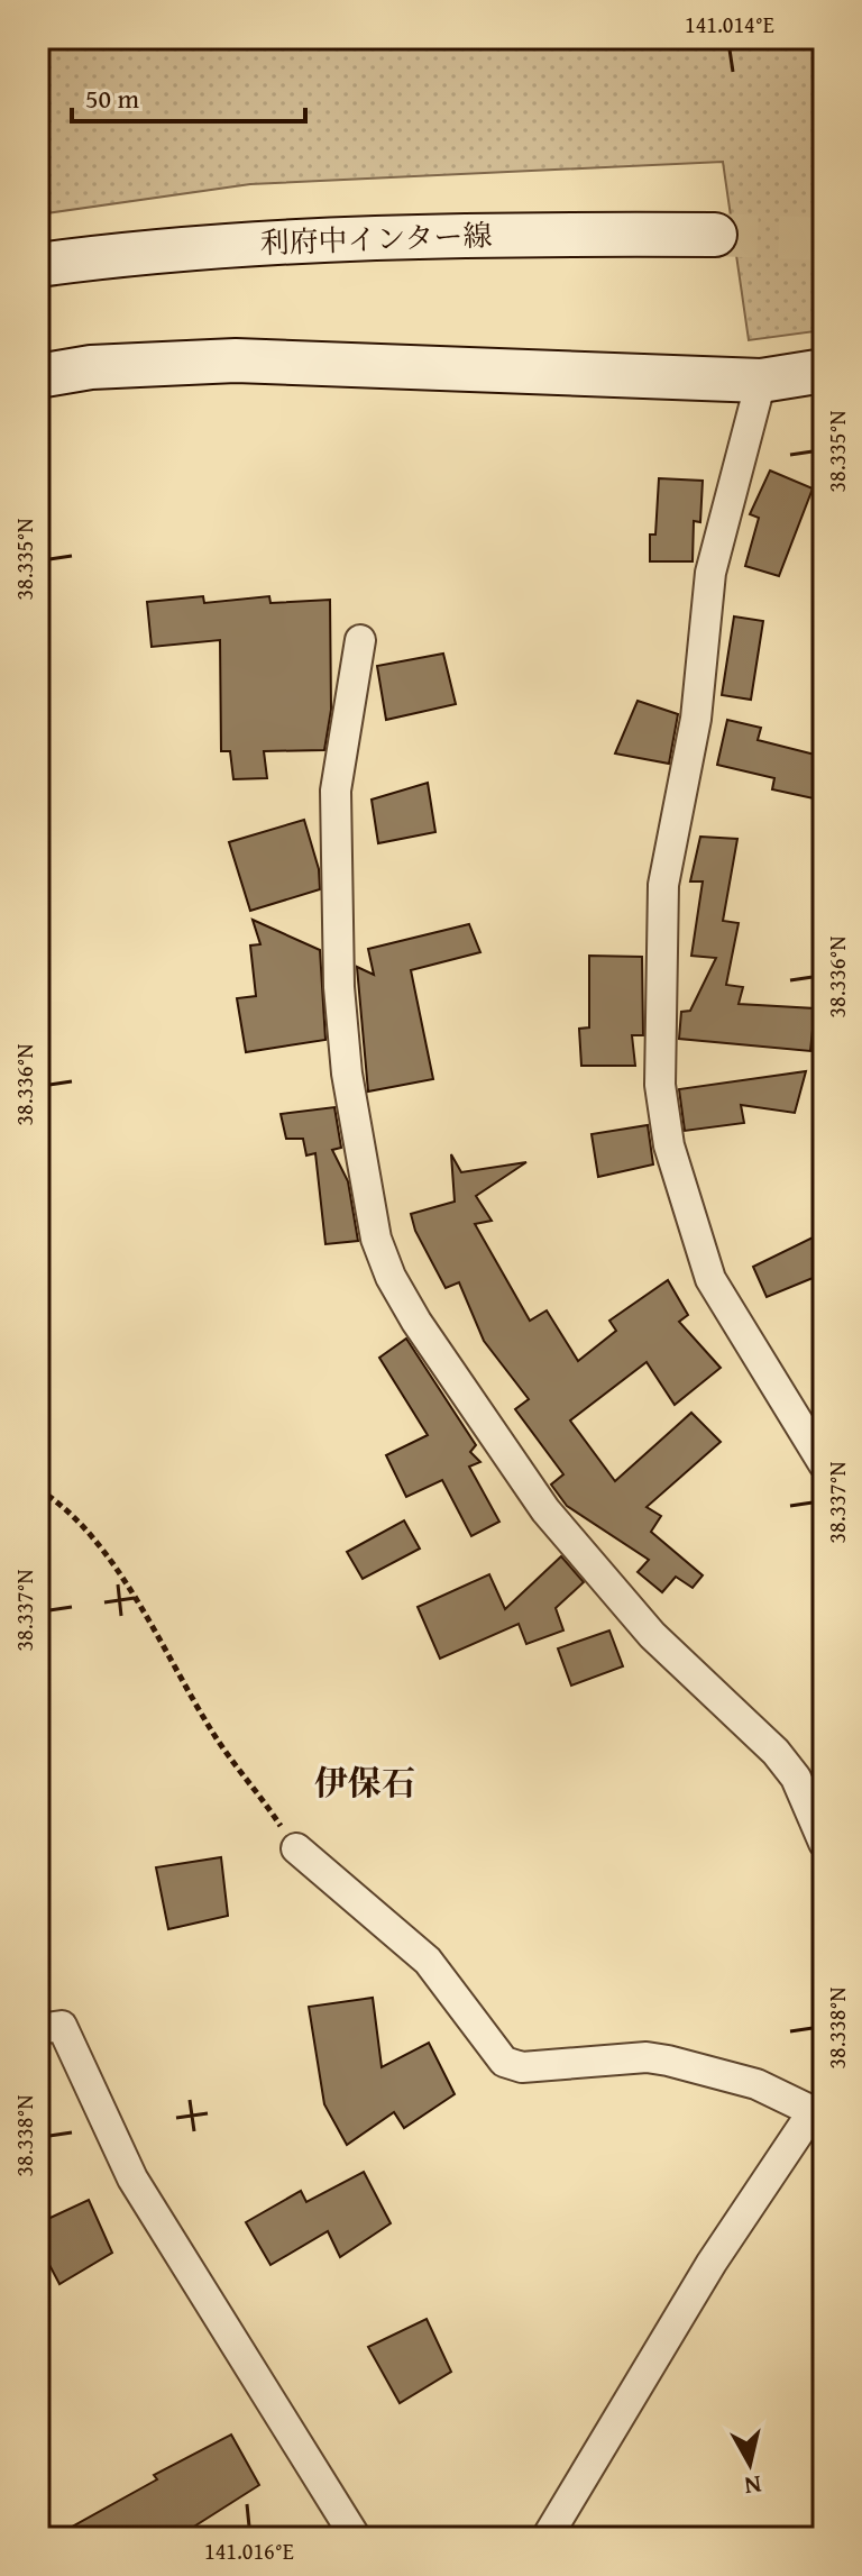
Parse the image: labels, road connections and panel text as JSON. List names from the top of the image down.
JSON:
{
  "streets": {
    "street": ["利府中インター線"]
  },
  "districts": ["伊保石"],
  "scale_bar": "50 m",
  "north": "bottom",
  "coordinates": [
    "141.014°E",
    "38.335°N",
    "38.336°N",
    "38.337°N",
    "38.338°N",
    "141.016°E"
  ]
}
